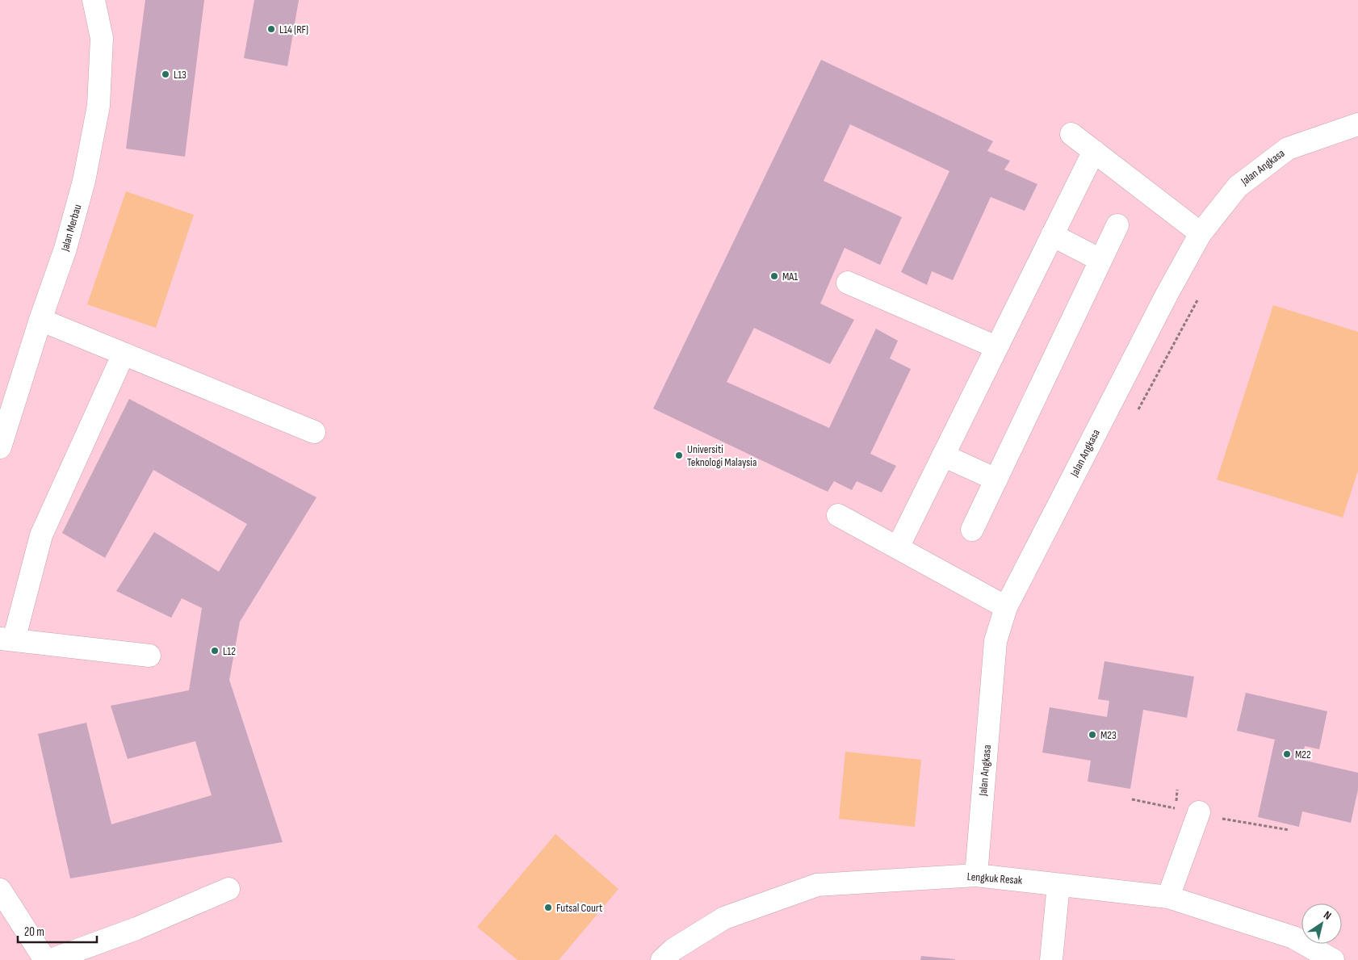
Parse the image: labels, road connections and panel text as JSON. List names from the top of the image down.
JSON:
{
  "streets": {
    "street": ["Jalan Angkasa", "Jalan Merbau", "Lengkuk Resak"]
  },
  "crossings": [
    ["Jalan Angkasa", "Lengkuk Resak"]
  ],
  "places": [
    "L14 (RF)",
    "L13",
    "MA1",
    "Universiti Teknologi Malaysia",
    "L12",
    "M23",
    "M22",
    "Futsal Court"
  ],
  "scale_bar": "20 m",
  "north": "top right"
}
